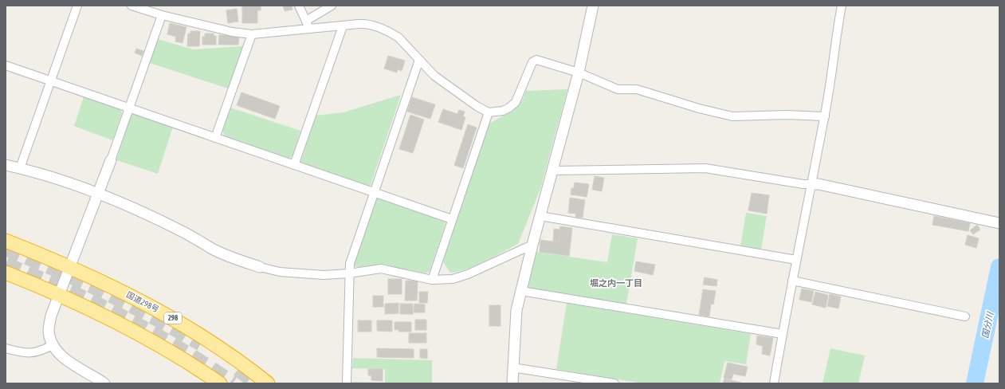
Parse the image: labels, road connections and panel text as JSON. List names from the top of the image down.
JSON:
{
  "streets": {
    "highway": ["国道298号", "298"]
  },
  "districts": ["堀之内一丁目"],
  "water": ["国分川"]
}
